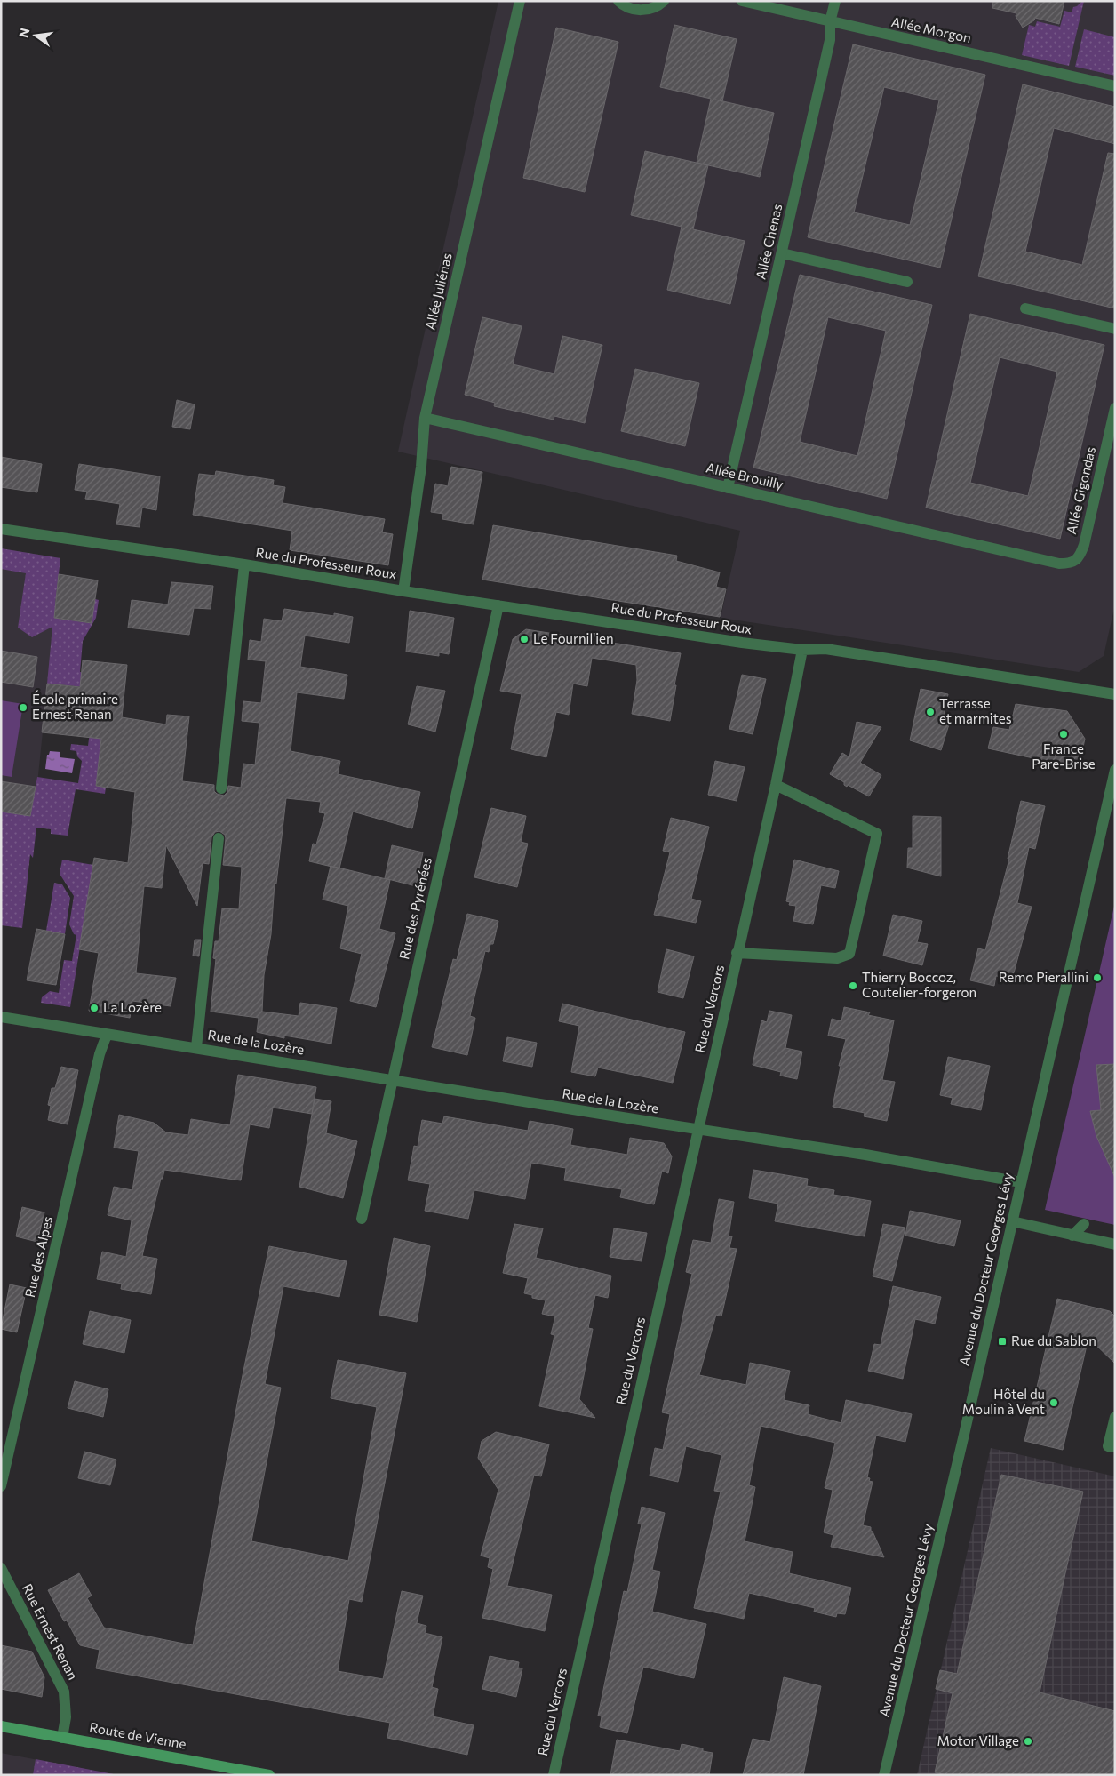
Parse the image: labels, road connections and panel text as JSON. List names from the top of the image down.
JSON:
{
  "streets": {
    "main road": ["Route de Vienne"],
    "street": [
      "Allée Morgon",
      "Allée Chenas",
      "Allée Juliénas",
      "Allée Brouilly",
      "Allée Gigondas",
      "Rue du Professeur Roux",
      "Rue des Pyrénées",
      "Rue du Vercors",
      "Rue de la Lozère",
      "Rue des Alpes",
      "Avenue du Docteur Georges Lévy",
      "Rue Ernest Renan"
    ]
  },
  "crossings": [
    ["Allée Morgon", "Allée Chenas"],
    ["Allée Chenas", "Allée Brouilly"],
    ["Allée Juliénas", "Allée Brouilly"],
    ["Allée Juliénas", "Rue du Professeur Roux"],
    ["Allée Brouilly", "Allée Gigondas"],
    ["Rue du Professeur Roux", "Rue des Pyrénées"],
    ["Rue du Professeur Roux", "Rue du Vercors"],
    ["Rue des Pyrénées", "Rue de la Lozère"],
    ["Rue du Vercors", "Rue de la Lozère"],
    ["Rue de la Lozère", "Rue des Alpes"],
    ["Rue de la Lozère", "Avenue du Docteur Georges Lévy"],
    ["Rue Ernest Renan", "Route de Vienne"]
  ],
  "places": {
    "other": [
      "Le Fournil'ien",
      "École primaire Ernest Renan",
      "Terrasse et marmites",
      "France Pare-Brise",
      "Remo Pierallini",
      "Thierry Boccoz, Coutelier-forgeron",
      "La Lozère",
      "Hôtel du Moulin à Vent",
      "Motor Village"
    ],
    "transit": ["Rue du Sablon"]
  },
  "north": "left"
}
